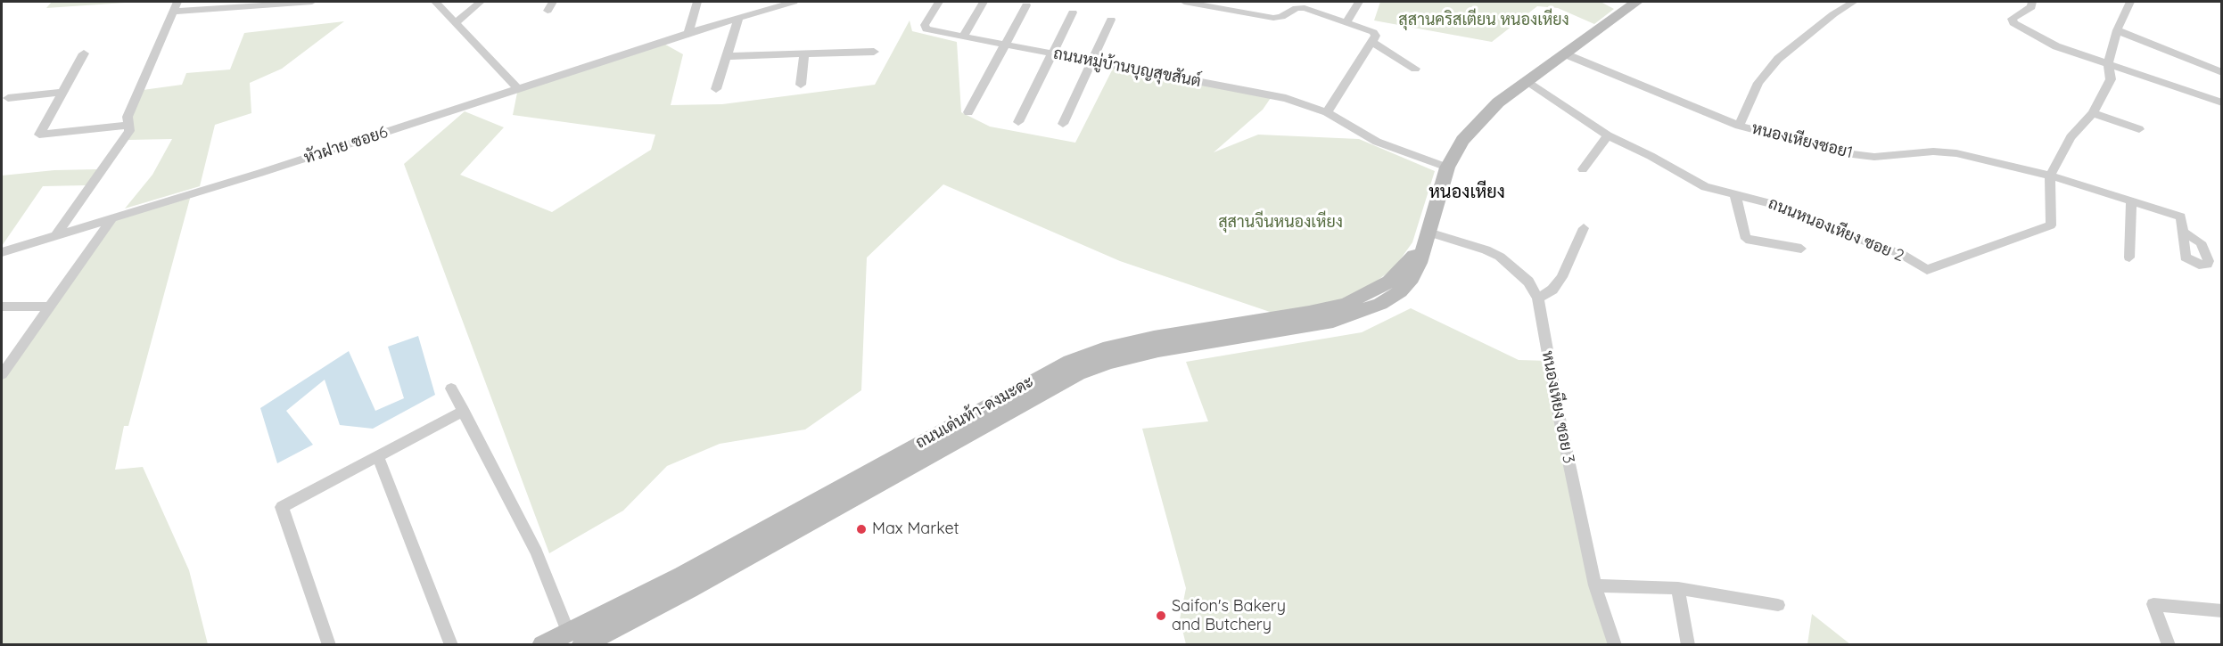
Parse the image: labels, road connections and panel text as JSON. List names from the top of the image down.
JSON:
{
  "streets": {
    "main road": ["ถนนเด่นห้า-ดงมะดะ"],
    "street": [
      "ถนนหมู่บ้านบุญสุขสันต์",
      "หนองเหียงซอย1",
      "หัวฝาย ซอย6",
      "ถนนหนองเหียง ซอย 2",
      "หนองเหียง ซอย 3"
    ]
  },
  "crossings": [
    ["ถนนหมู่บ้านบุญสุขสันต์", "ถนนเด่นห้า-ดงมะดะ"],
    ["หนองเหียงซอย1", "ถนนหนองเหียง ซอย 2"],
    ["หนองเหียงซอย1", "ถนนเด่นห้า-ดงมะดะ"],
    ["ถนนหนองเหียง ซอย 2", "ถนนเด่นห้า-ดงมะดะ"],
    ["หนองเหียง ซอย 3", "ถนนเด่นห้า-ดงมะดะ"]
  ],
  "districts": ["หนองเหียง"],
  "parks": ["สุสานคริสเตียน หนองเหียง", "สุสานจีนหนองเหียง"],
  "places": ["Max Market", "Saifon's Bakery and Butchery"]
}
